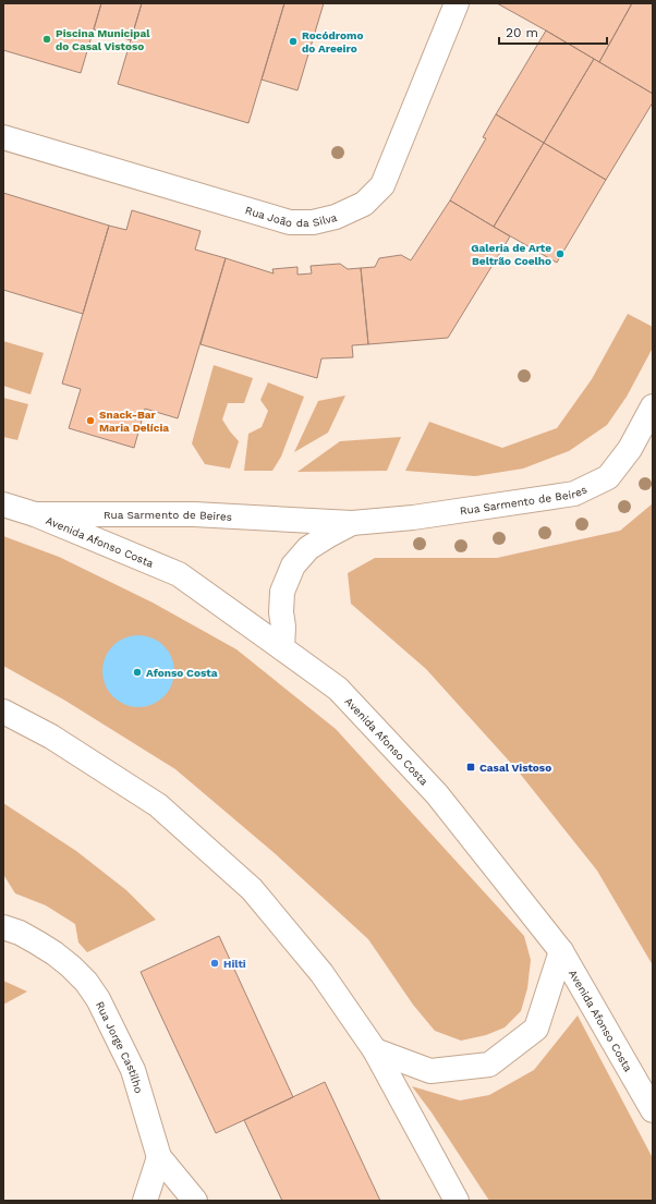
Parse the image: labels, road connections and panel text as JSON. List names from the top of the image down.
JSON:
{
  "streets": {
    "main road": [
      "Rua João da Silva",
      "Rua Sarmento de Beires",
      "Avenida Afonso Costa",
      "Rua Jorge Castilho"
    ]
  },
  "crossings": [
    ["Rua Sarmento de Beires", "Avenida Afonso Costa"]
  ],
  "places": {
    "other": [
      "Piscina Municipal do Casal Vistoso",
      "Rocódromo do Areeiro",
      "Galeria de Arte Beltrão Coelho",
      "Snack-Bar Maria Delícia",
      "Afonso Costa",
      "Hilti"
    ],
    "transit": ["Casal Vistoso"]
  },
  "scale_bar": "20 m"
}
